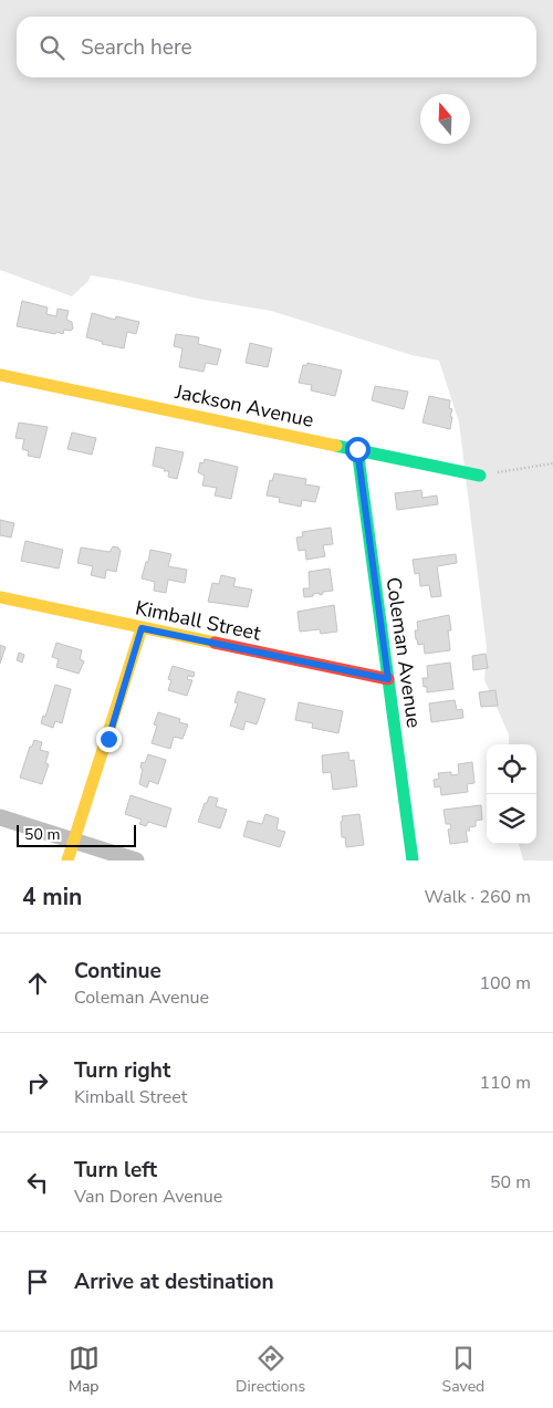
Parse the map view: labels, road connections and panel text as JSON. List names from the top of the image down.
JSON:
{
  "streets": {
    "street": ["Jackson Avenue", "Kimball Street", "Coleman Avenue"]
  },
  "crossings": [
    ["Jackson Avenue", "Coleman Avenue"],
    ["Kimball Street", "Coleman Avenue"]
  ],
  "scale_bar": "50 m",
  "north": "top",
  "page": {
    "search": "Search here",
    "scale": "50 m",
    "heading": ["4 min", "Walk · 260 m"],
    "list": [
      ["Continue", "Coleman Avenue", "100 m"],
      ["Turn right", "Kimball Street", "110 m"],
      ["Turn left", "Van Doren Avenue", "50 m"],
      "Arrive at destination"
    ],
    "nav": ["Map", "Directions", "Saved"]
  }
}
